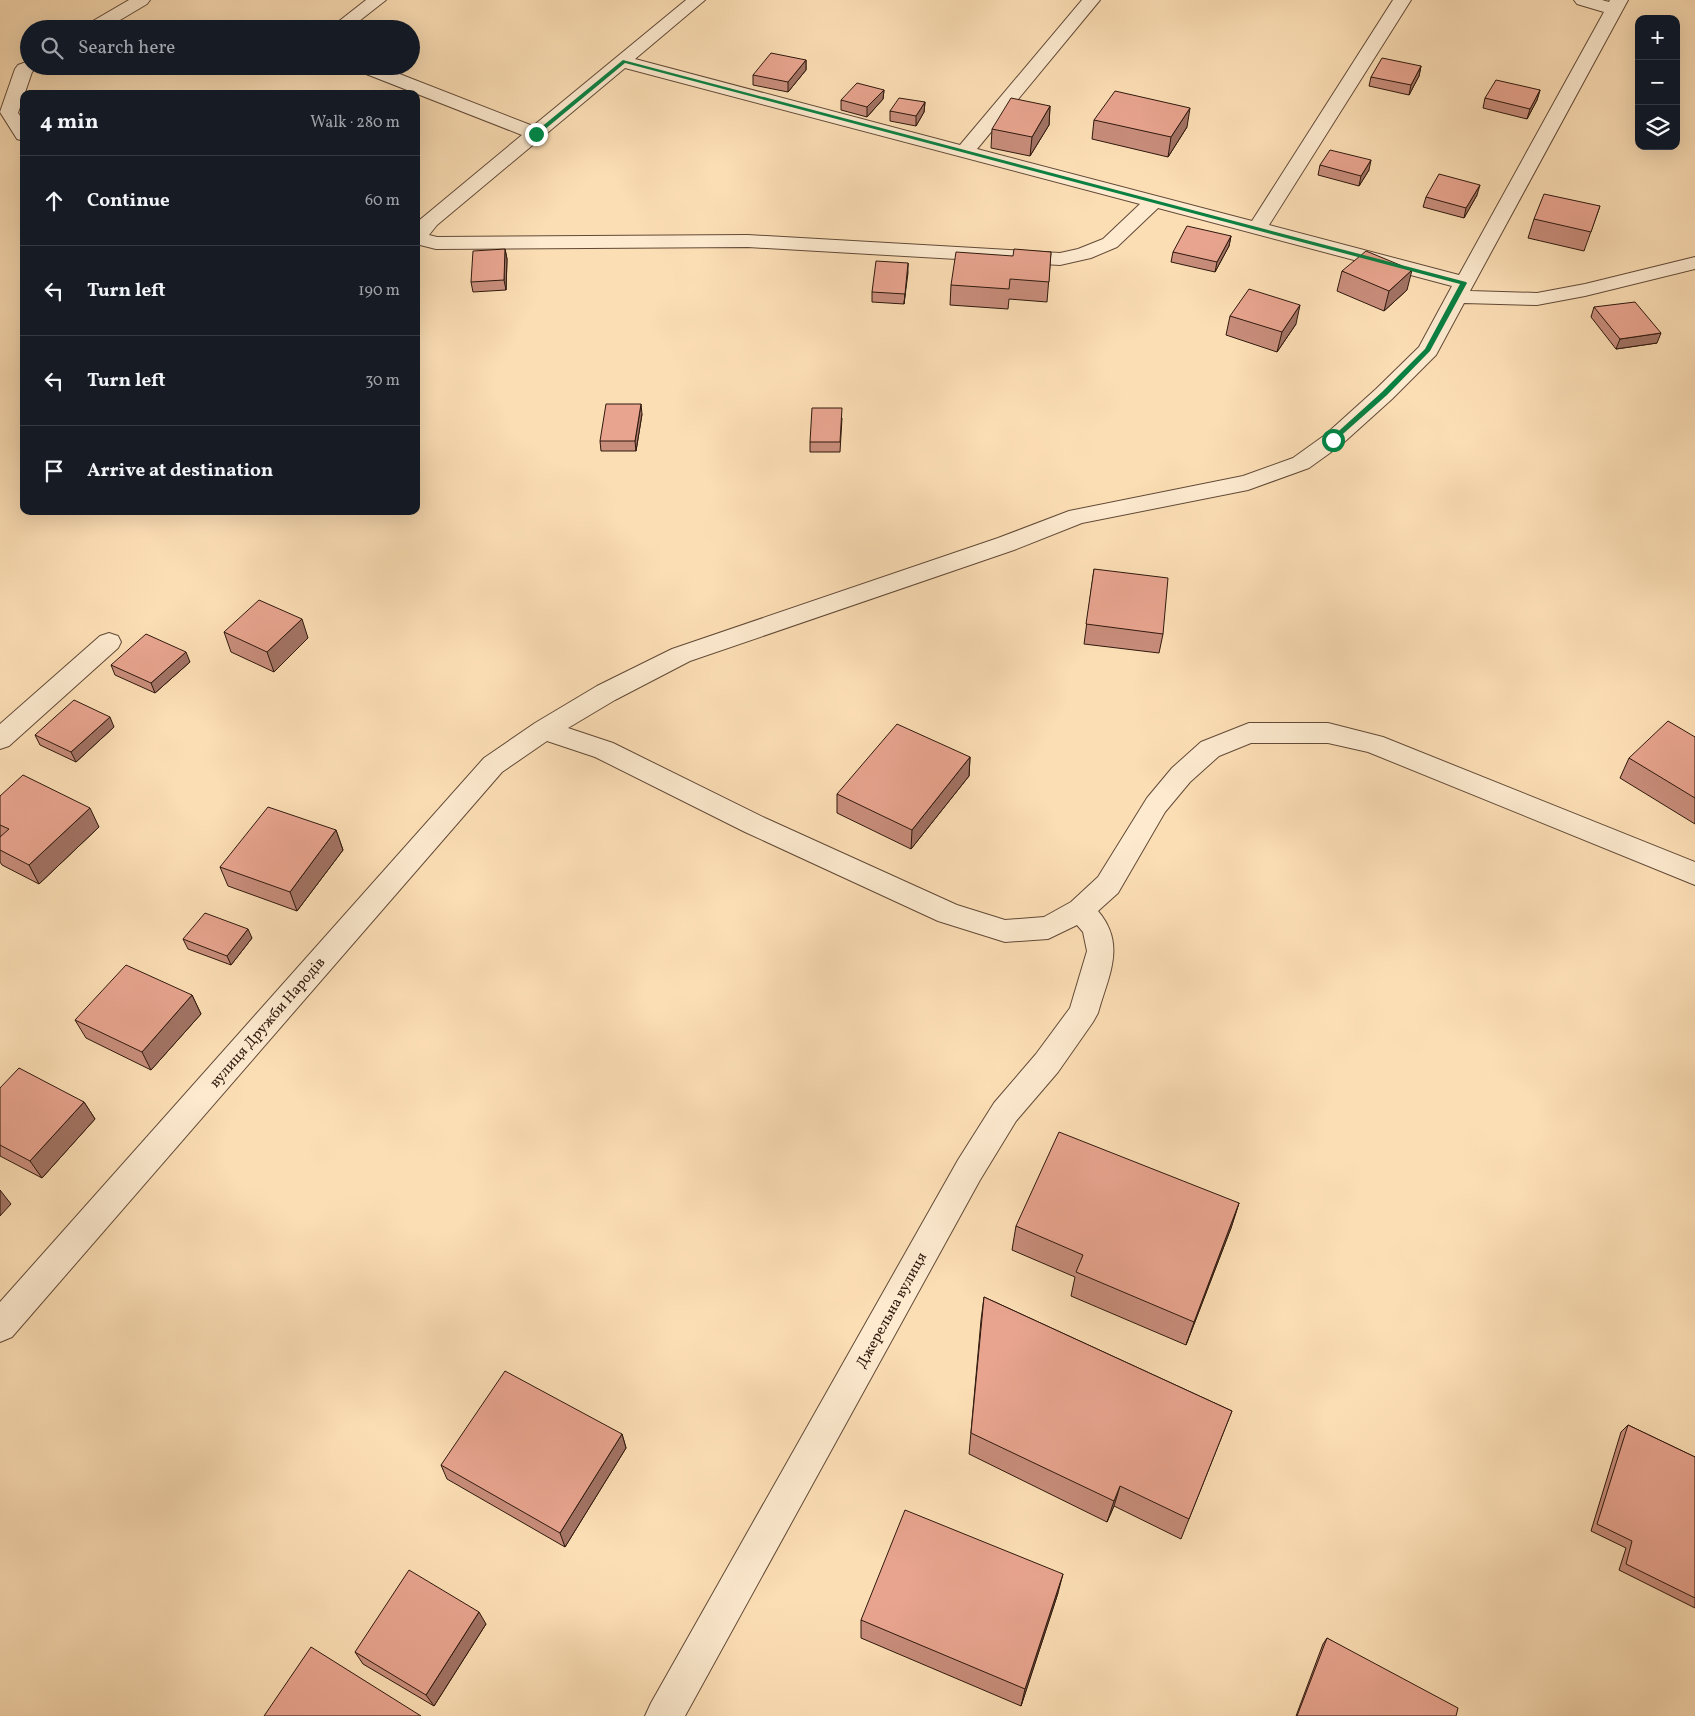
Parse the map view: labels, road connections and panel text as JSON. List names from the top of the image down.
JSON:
{
  "streets": {
    "street": ["вулиця Дружби Народів", "Джерельна вулиця"]
  },
  "page": {
    "map_buttons": ["+", "−"],
    "search": "Search here",
    "heading": ["4 min", "Walk · 280 m"],
    "list": [
      ["Continue", "60 m"],
      ["Turn left", "190 m"],
      ["Turn left", "30 m"],
      "Arrive at destination"
    ]
  }
}
